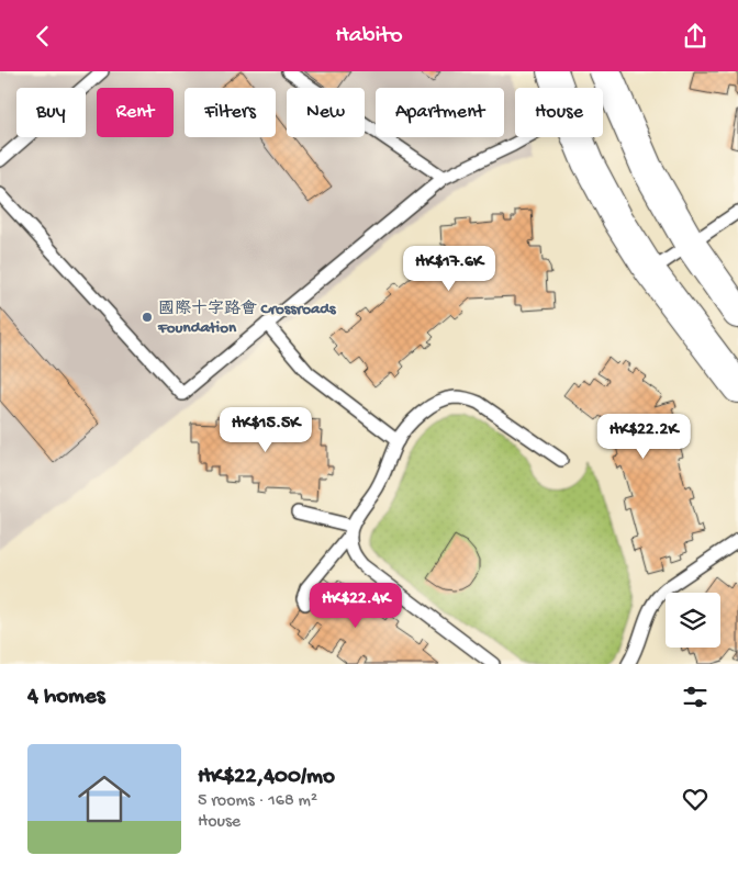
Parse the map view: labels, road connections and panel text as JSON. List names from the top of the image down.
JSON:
{
  "places": ["國際十字路會 Crossroads Foundation"],
  "page": {
    "header": "Habito",
    "chip": [
      "Buy",
      "Rent",
      "Filters",
      "New",
      "Apartment",
      "House"
    ],
    "price": [
      "HK$17.6K",
      "HK$15.5K",
      "HK$22.2K",
      "HK$22.4K"
    ],
    "heading": "4 homes",
    "list": [
      {
        "name": "HK$22,400/mo",
        "note": "5 rooms · 168 m² · House"
      }
    ]
  }
}
